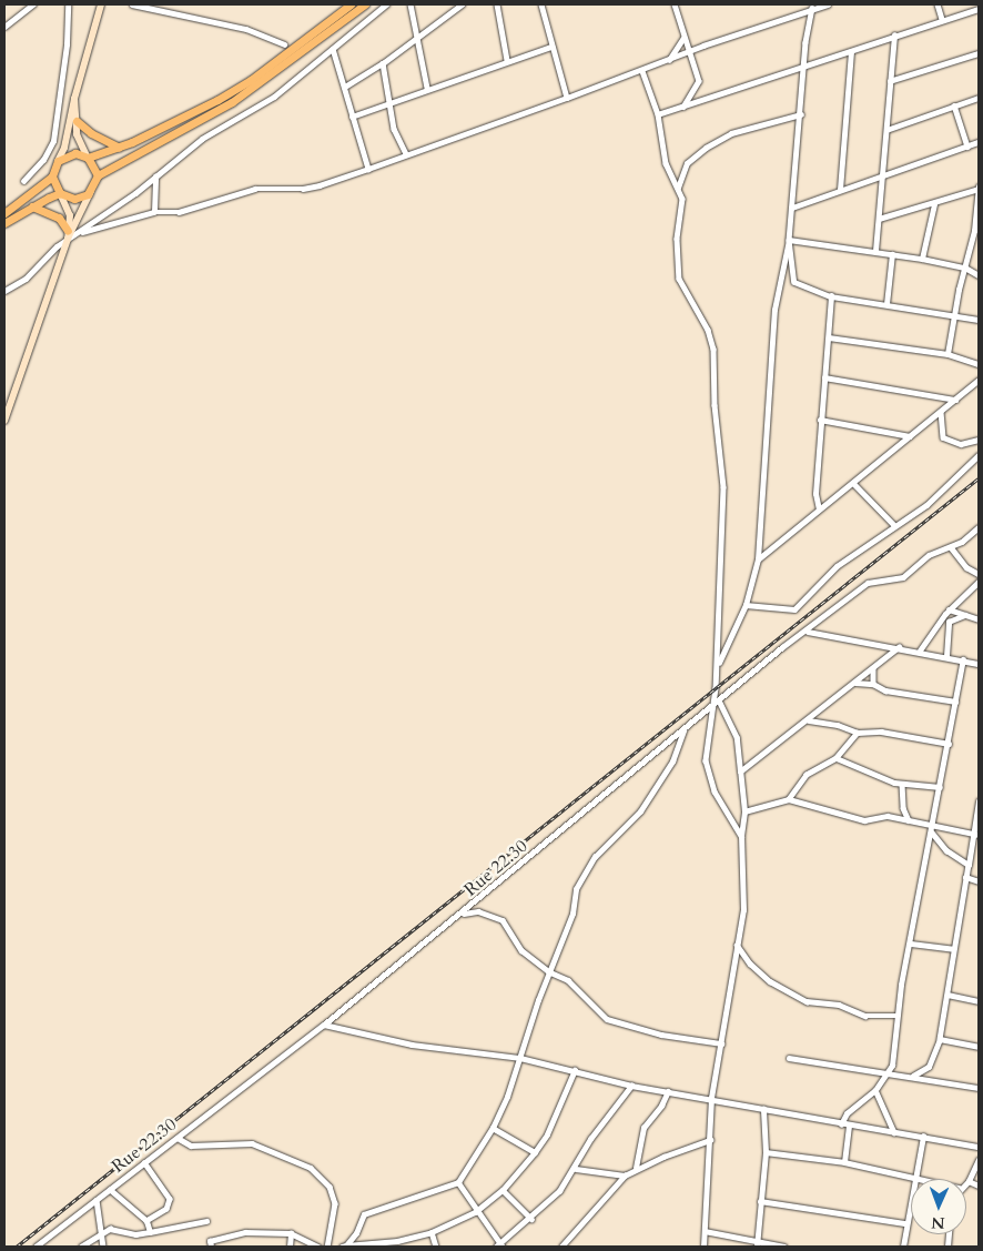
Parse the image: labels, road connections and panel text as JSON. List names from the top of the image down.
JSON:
{
  "streets": {
    "street": ["Rue 22.30"]
  },
  "north": "bottom"
}
